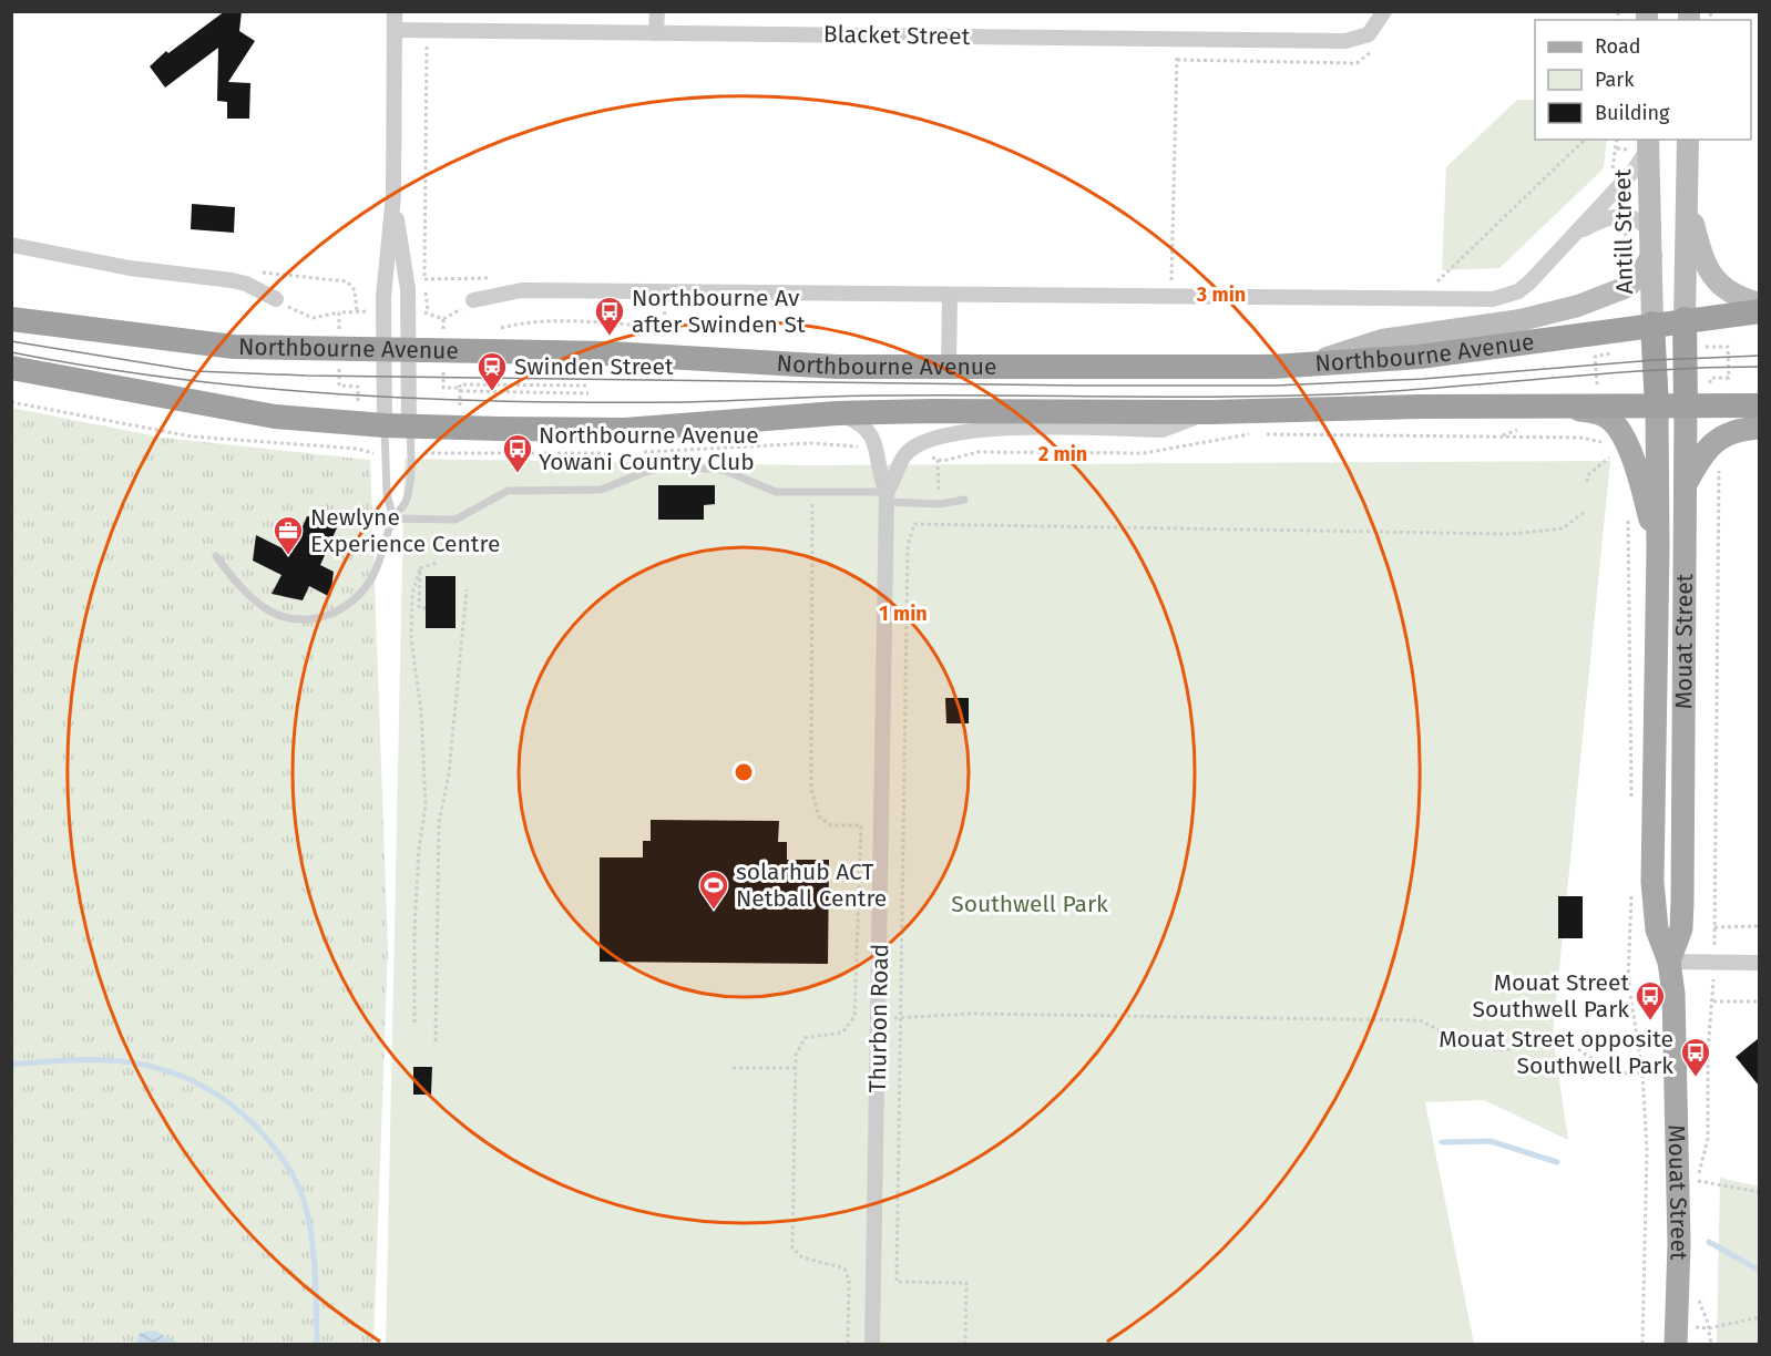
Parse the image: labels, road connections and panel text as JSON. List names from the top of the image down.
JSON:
{
  "streets": {
    "highway": ["Northbourne Avenue", "Mouat Street"],
    "main road": ["Antill Street"],
    "street": ["Blacket Street", "Thurbon Road"]
  },
  "crossings": [
    ["Antill Street", "Northbourne Avenue"],
    ["Antill Street", "Mouat Street"],
    ["Northbourne Avenue", "Mouat Street"],
    ["Northbourne Avenue", "Thurbon Road"]
  ],
  "parks": ["Southwell Park"],
  "places": {
    "bus stop": [
      "Northbourne Av after Swinden St",
      "Northbourne Avenue Yowani Country Club",
      "Mouat Street Southwell Park",
      "Mouat Street opposite Southwell Park"
    ],
    "station": ["Swinden Street"],
    "office": ["Newlyne Experience Centre"],
    "sports": ["solarhub ACT Netball Centre"]
  },
  "legend": ["Road", "Park", "Building"],
  "rings": ["3 min", "2 min", "1 min"]
}
